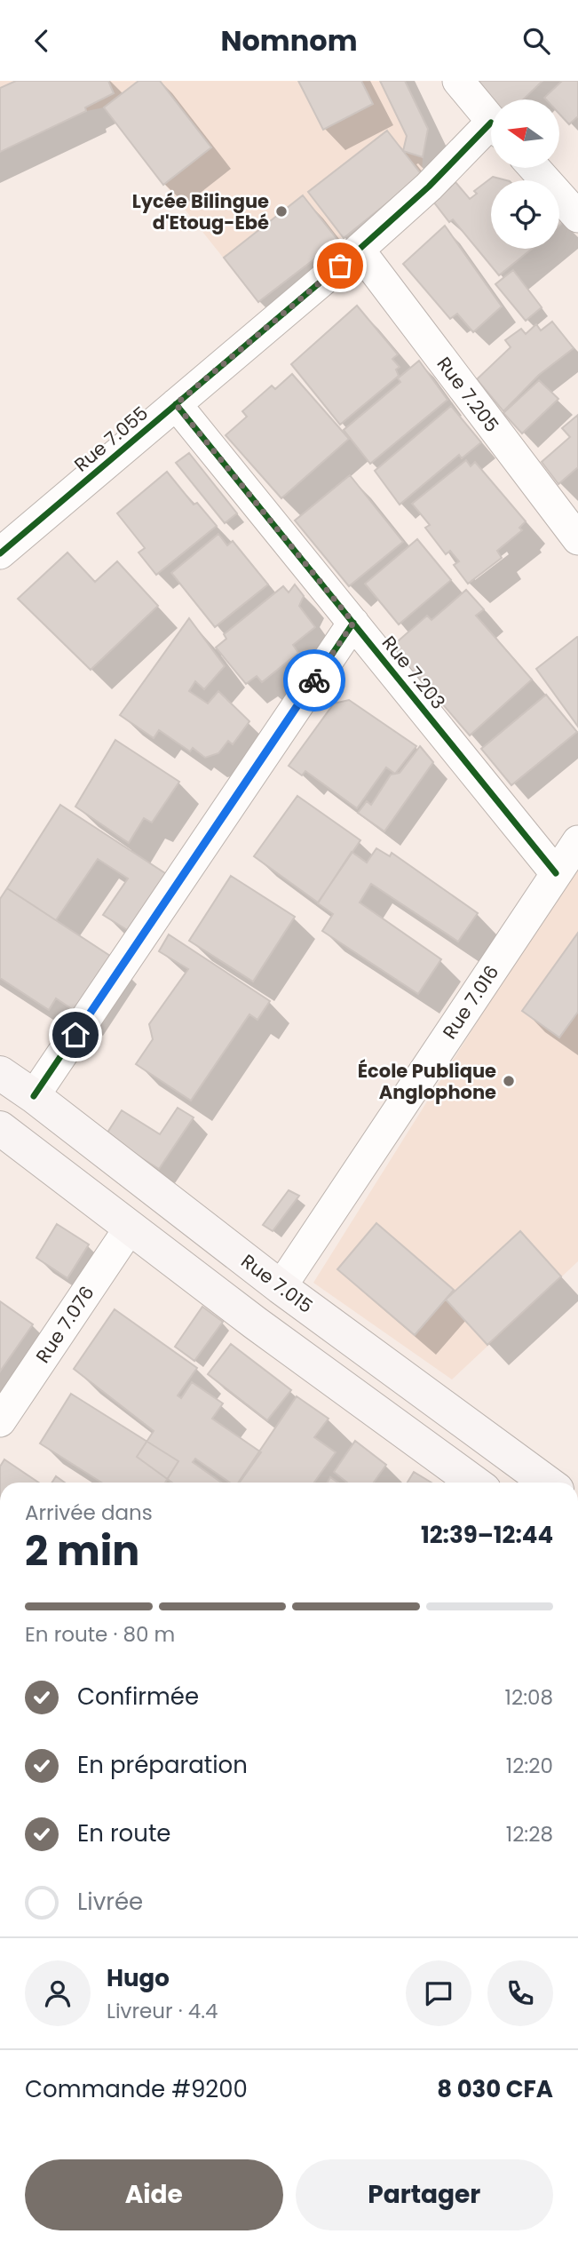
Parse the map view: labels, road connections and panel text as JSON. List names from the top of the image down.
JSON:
{
  "streets": {
    "main road": ["Rue 7.015"],
    "street": [
      "Rue 7.205",
      "Rue 7.055",
      "Rue 7.203",
      "Rue 7.016",
      "Rue 7.076"
    ]
  },
  "crossings": [
    ["Rue 7.205", "Rue 7.055"],
    ["Rue 7.055", "Rue 7.203"],
    ["Rue 7.203", "Rue 7.016"],
    ["Rue 7.016", "Rue 7.015"]
  ],
  "places": ["Lycée Bilingue d'Etoug-Ebé", "École Publique Anglophone"],
  "north": "left",
  "page": {
    "header": "Nomnom",
    "heading": ["2 min", "Arrivée dans", "12:39–12:44"],
    "panel": [
      "Hugo",
      "Livreur · 4.4",
      "Commande #9200",
      "8 030 CFA"
    ],
    "bar": "En route · 80 m",
    "list": [
      ["Confirmée", "12:08"],
      ["En préparation", "12:20"],
      ["En route", "12:28"],
      "Livrée"
    ],
    "buttons": ["Aide", "Partager"]
  }
}
